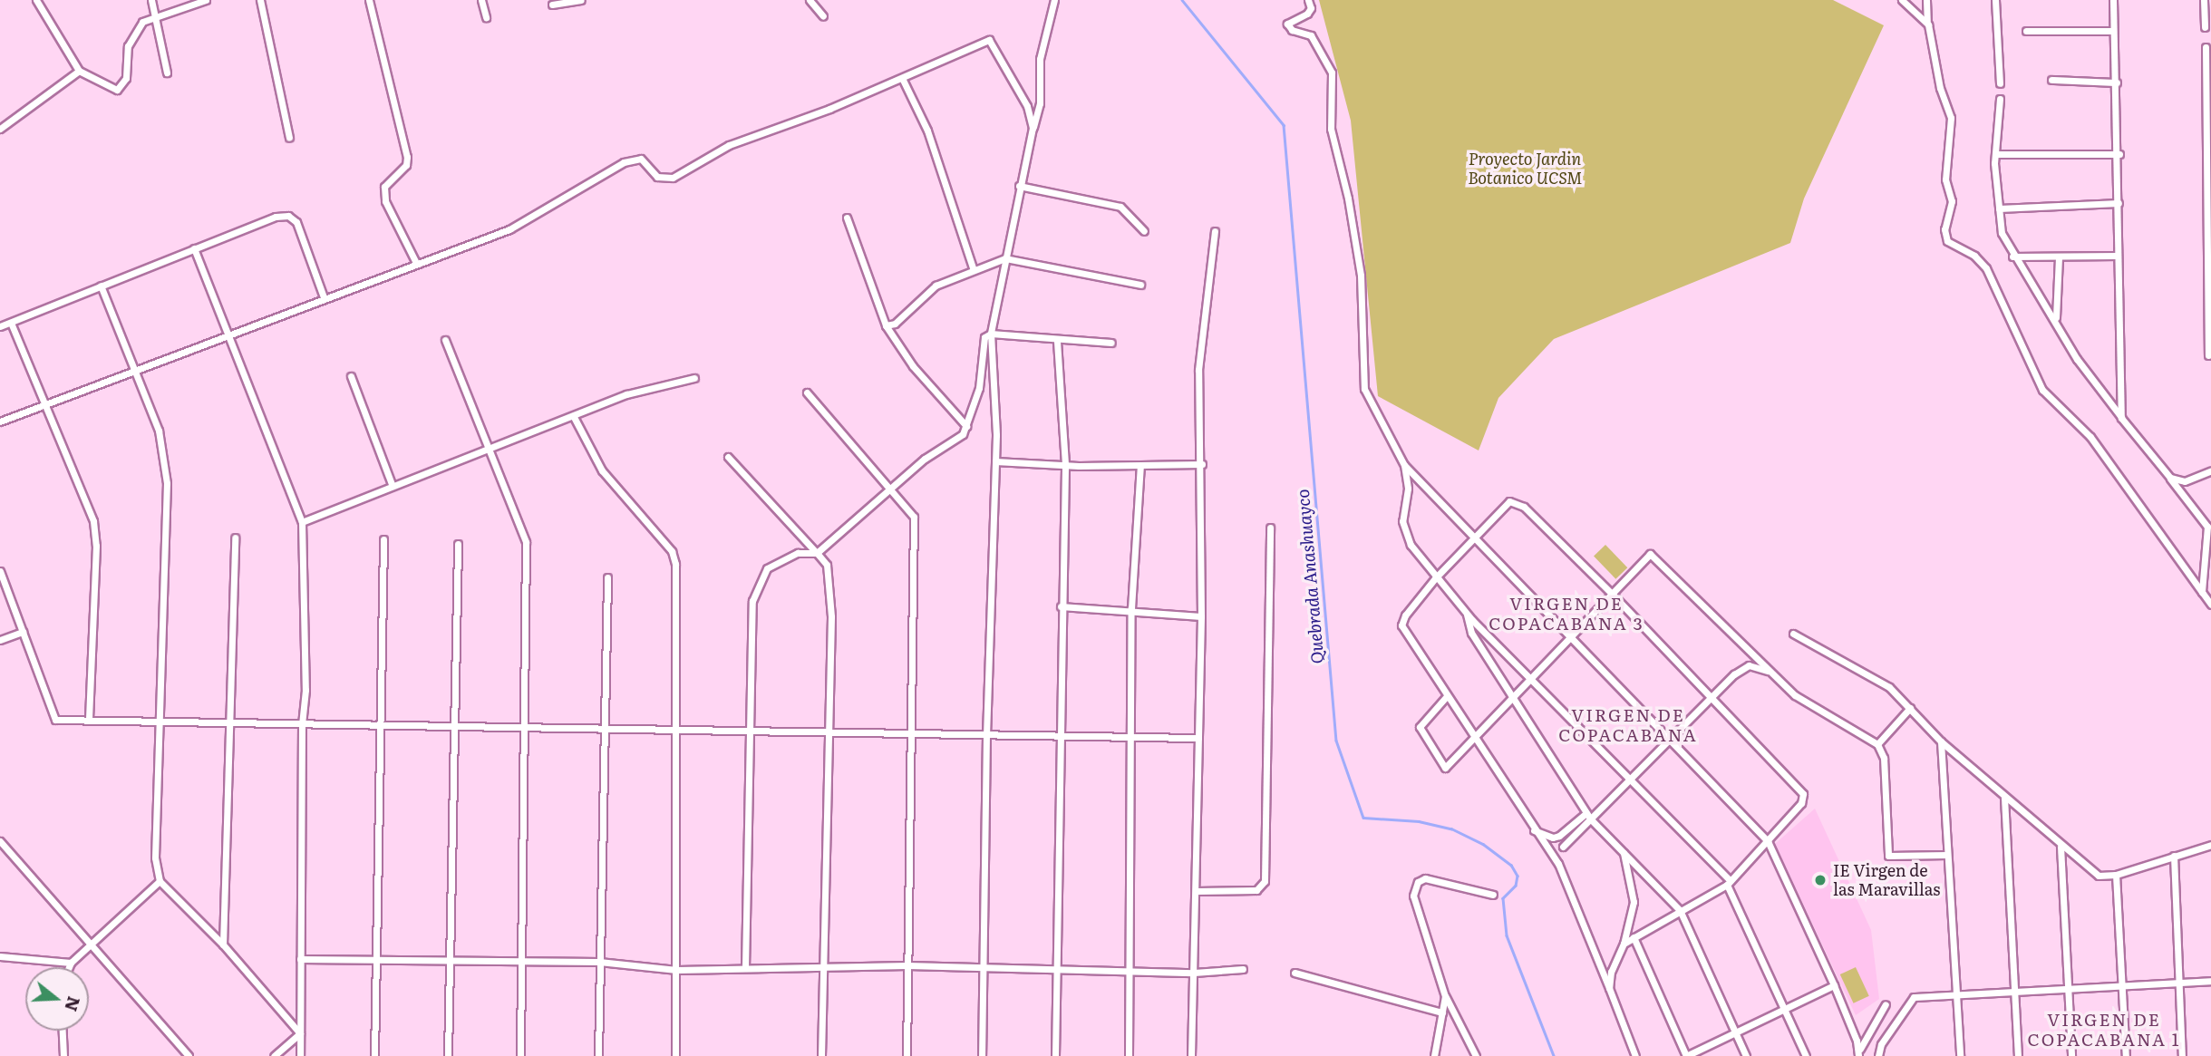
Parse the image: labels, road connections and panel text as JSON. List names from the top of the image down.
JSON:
{
  "districts": ["VIRGEN DE COPACABANA 3", "VIRGEN DE COPACABANA", "VIRGEN DE COPACABANA 1"],
  "water": ["Quebrada Anashuayco"],
  "parks": ["Proyecto Jardin Botanico UCSM"],
  "places": ["IE Virgen de las Maravillas"],
  "north": "right"
}
